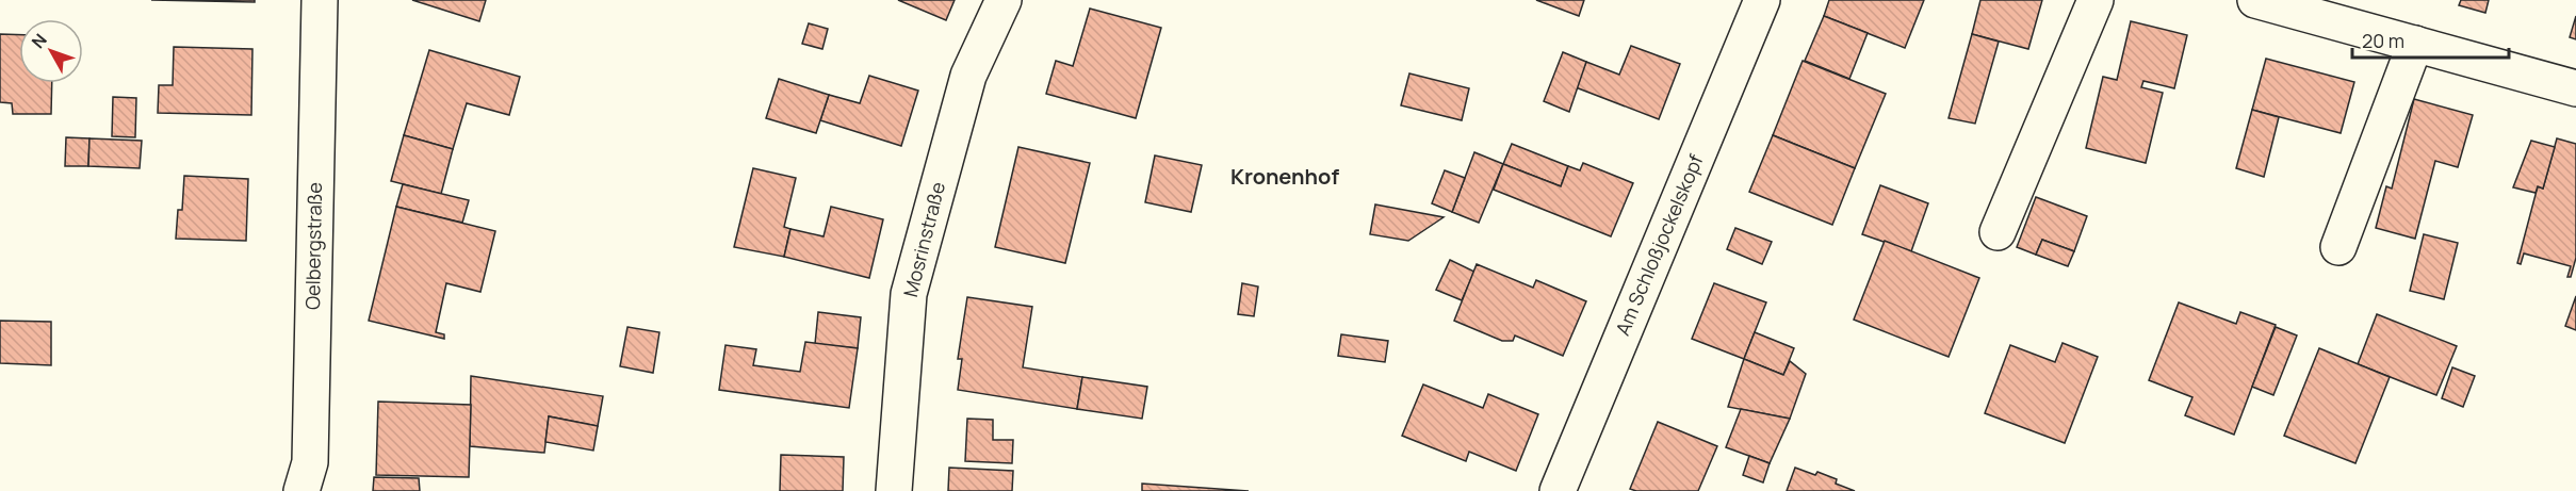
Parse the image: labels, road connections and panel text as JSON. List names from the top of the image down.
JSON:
{
  "streets": {
    "street": ["Mosrinstraße", "Am Schloßjockelskopf", "Oelbergstraße"]
  },
  "districts": ["Kronenhof"],
  "scale_bar": "20 m",
  "north": "top left"
}
